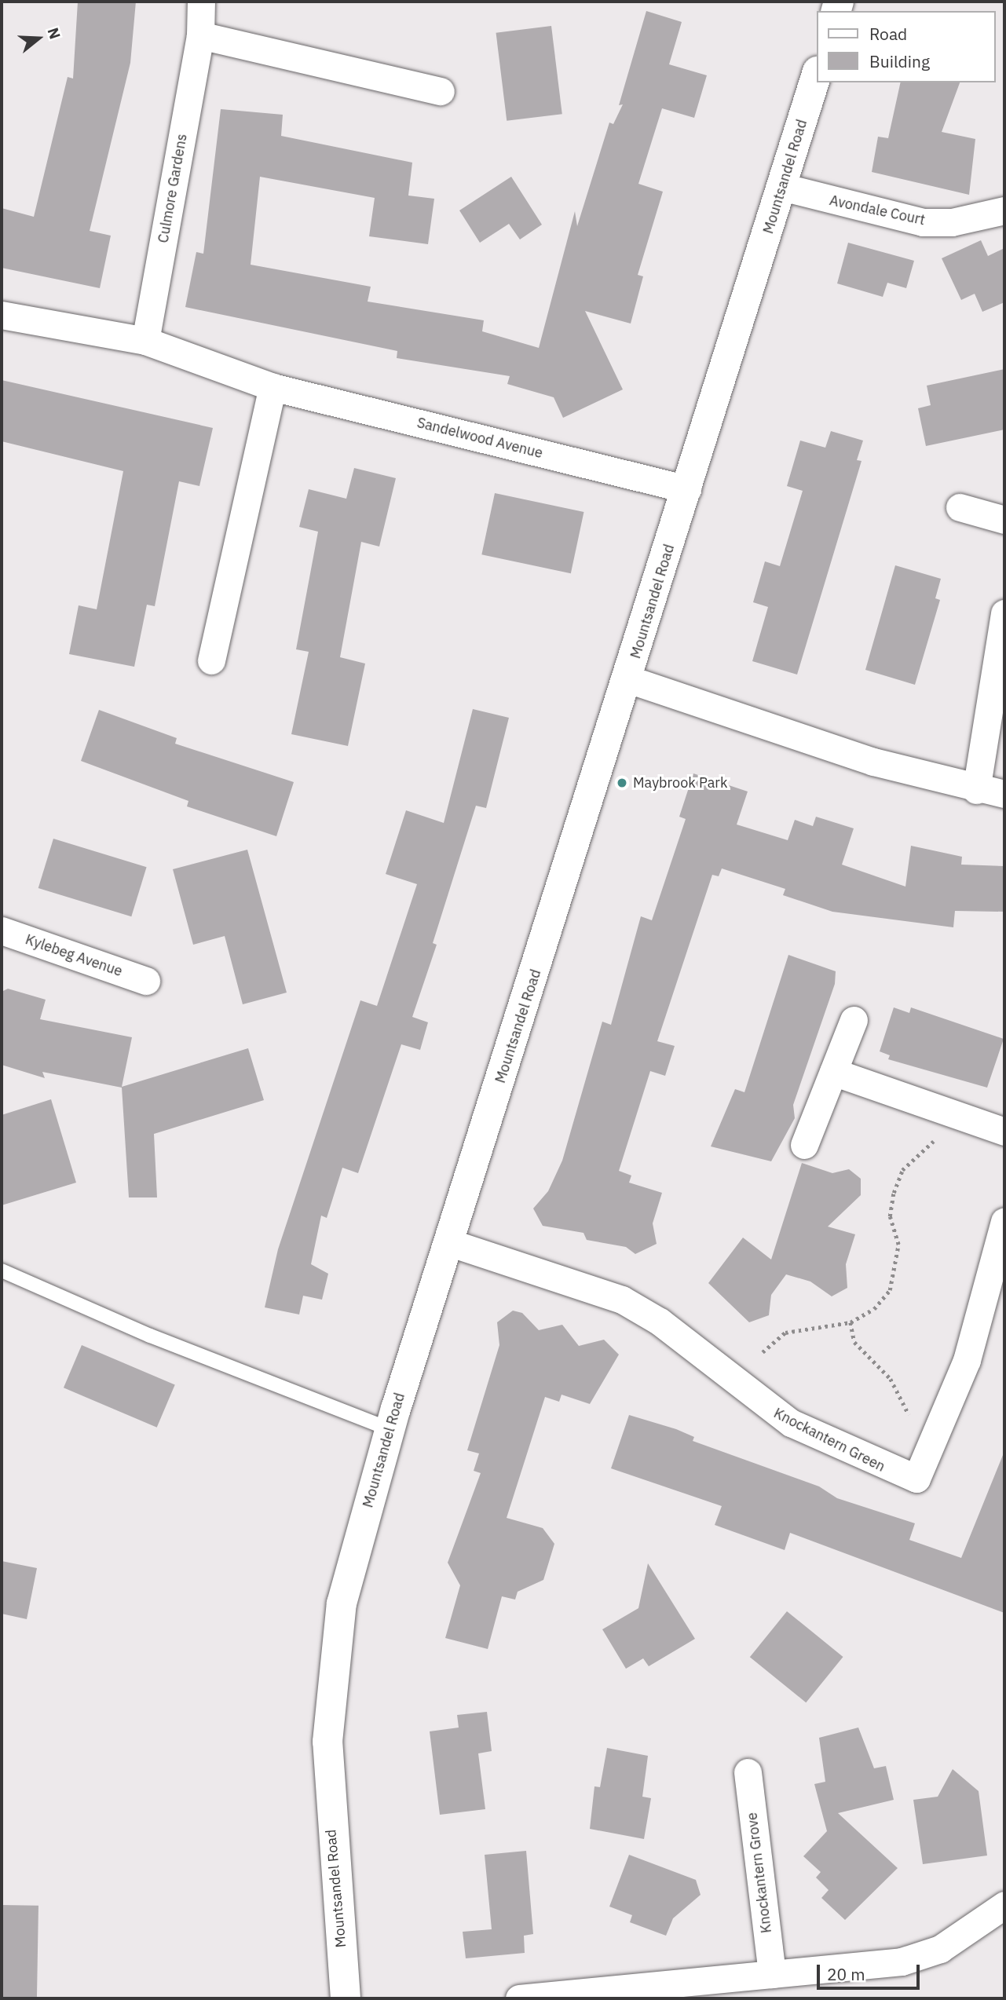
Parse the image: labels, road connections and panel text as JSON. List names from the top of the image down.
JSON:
{
  "streets": {
    "street": [
      "Mountsandel Road",
      "Culmore Gardens",
      "Avondale Court",
      "Sandelwood Avenue",
      "Kylebeg Avenue",
      "Knockantern Green",
      "Knockantern Grove"
    ]
  },
  "crossings": [
    ["Mountsandel Road", "Avondale Court"],
    ["Mountsandel Road", "Sandelwood Avenue"],
    ["Mountsandel Road", "Knockantern Green"],
    ["Culmore Gardens", "Sandelwood Avenue"]
  ],
  "places": ["Maybrook Park"],
  "legend": ["Road", "Building"],
  "scale_bar": "20 m",
  "north": "right"
}
